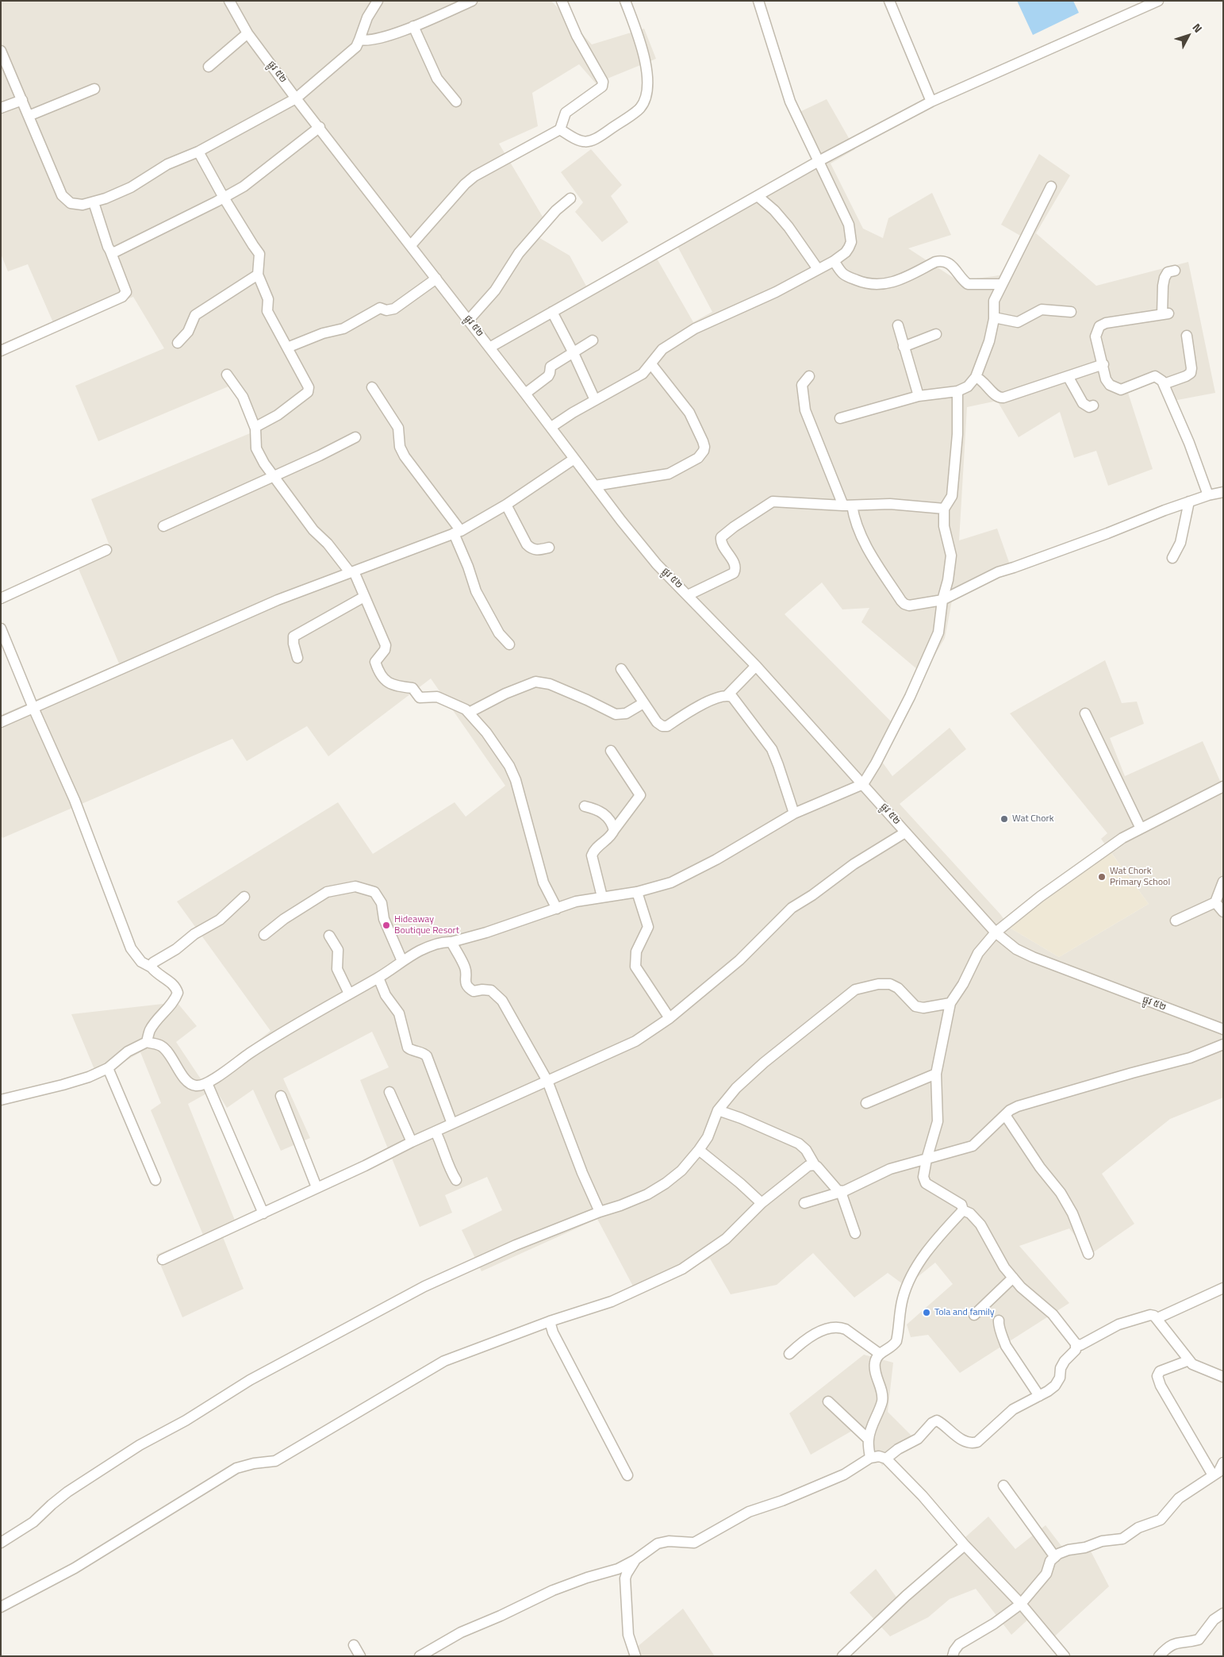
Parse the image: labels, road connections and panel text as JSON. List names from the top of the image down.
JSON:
{
  "streets": {
    "street": ["ផ្លូវ ៥២"]
  },
  "places": [
    "Wat Chork",
    "Wat Chork Primary School",
    "Hideaway Boutique Resort",
    "Tola and family"
  ],
  "north": "top right"
}
